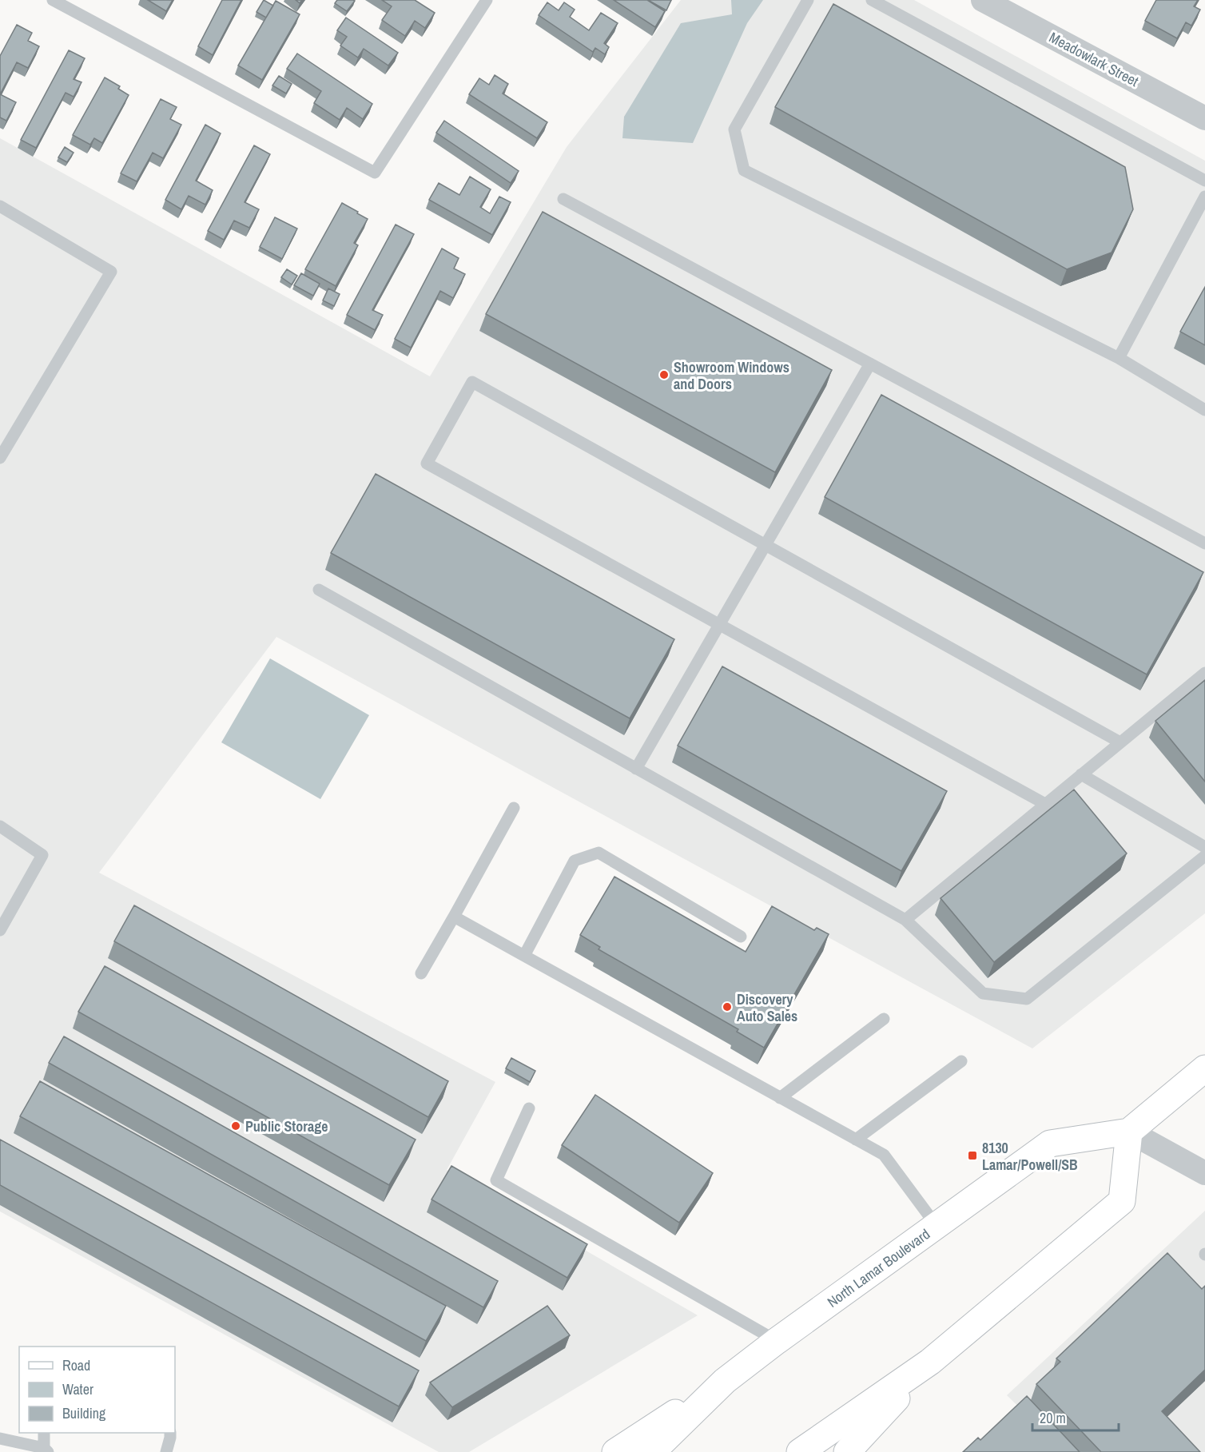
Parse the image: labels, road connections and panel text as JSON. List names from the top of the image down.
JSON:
{
  "streets": {
    "main road": ["North Lamar Boulevard"],
    "street": ["Meadowlark Street"]
  },
  "places": {
    "other": ["Showroom Windows and Doors", "Discovery Auto Sales", "Public Storage"],
    "transit": ["8130 Lamar/Powell/SB"]
  },
  "legend": ["Road", "Water", "Building"],
  "scale_bar": "20 m"
}
